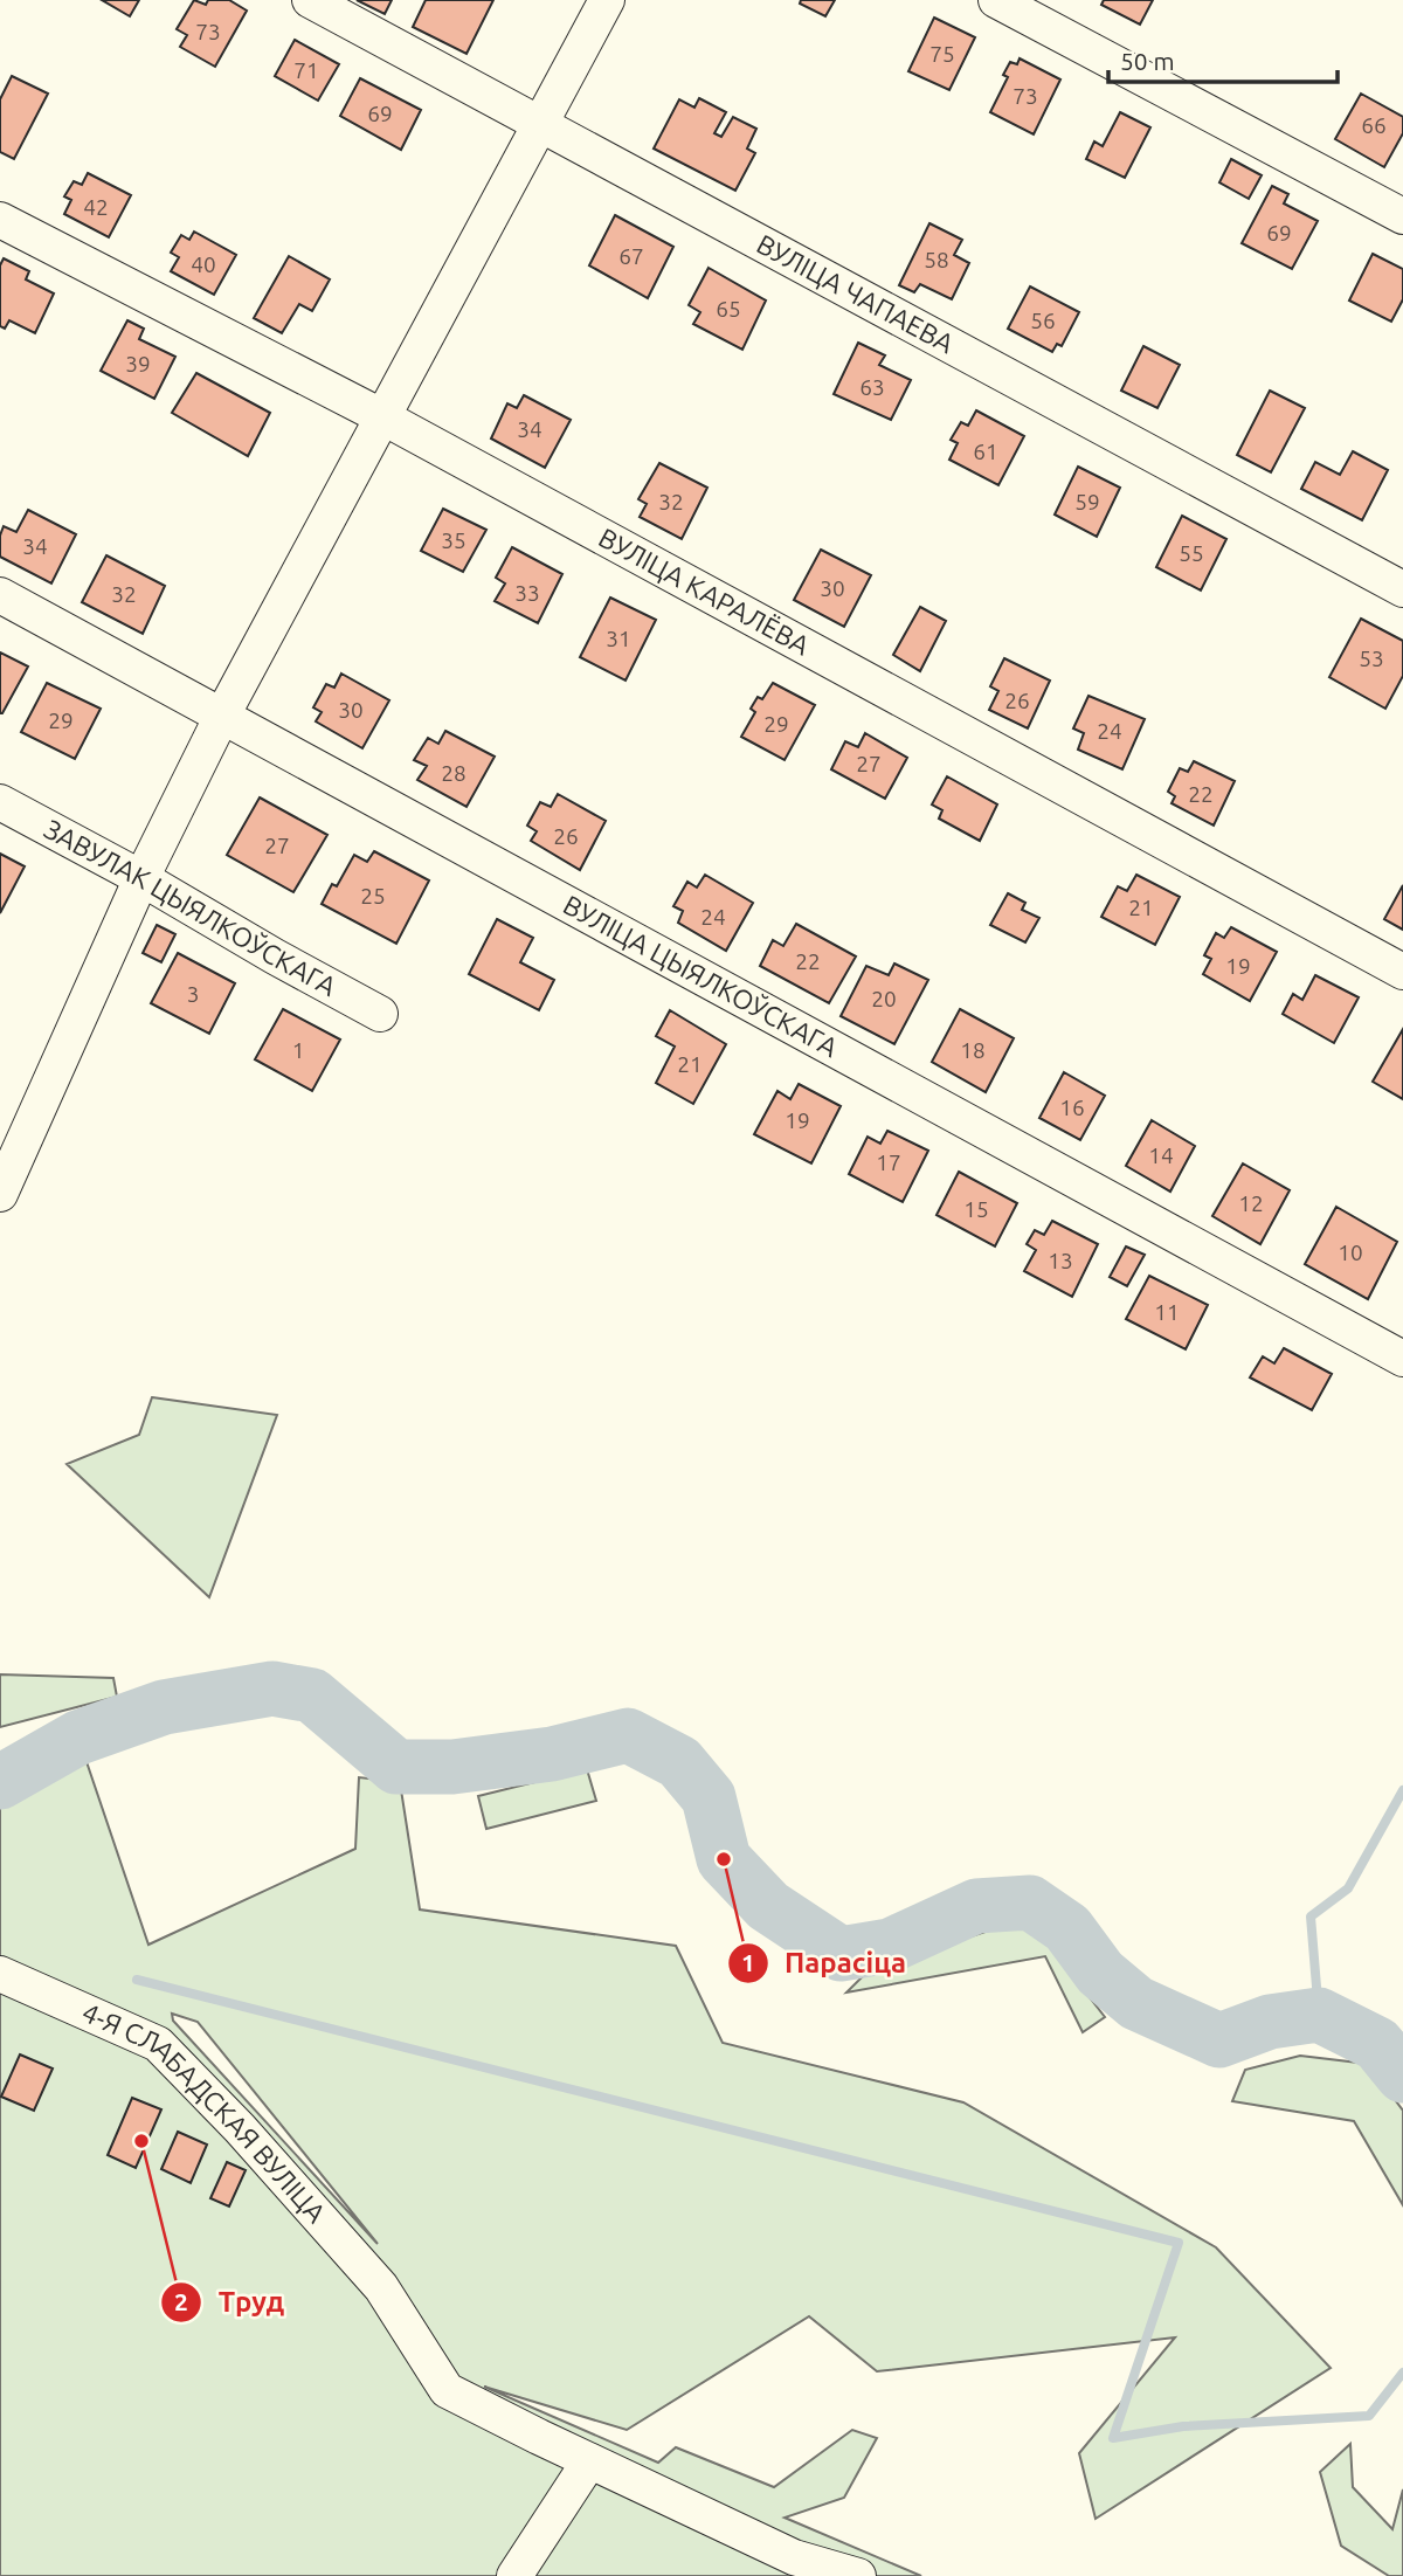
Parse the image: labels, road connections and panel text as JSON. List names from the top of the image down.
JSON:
{
  "streets": {
    "street": [
      "ВУЛІЦА ЧАПАЕВА",
      "ВУЛІЦА КАРАЛЁВА",
      "ЗАВУЛАК ЦЫЯЛКОЎСКАГА",
      "ВУЛІЦА ЦЫЯЛКОЎСКАГА",
      "4-Я СЛАБАДСКАЯ ВУЛІЦА"
    ]
  },
  "places": ["Парасіца", "Труд"],
  "house_numbers": [
    "73",
    "75",
    "71",
    "73",
    "69",
    "66",
    "42",
    "69",
    "67",
    "58",
    "40",
    "65",
    "56",
    "39",
    "63",
    "34",
    "61",
    "32",
    "59",
    "35",
    "34",
    "55",
    "30",
    "33",
    "32",
    "31",
    "53",
    "26",
    "30",
    "29",
    "29",
    "24",
    "27",
    "28",
    "22",
    "26",
    "27",
    "25",
    "21",
    "24",
    "22",
    "19",
    "3",
    "20",
    "1",
    "18",
    "21",
    "16",
    "19",
    "14",
    "17",
    "12",
    "15",
    "10",
    "13",
    "11"
  ],
  "scale_bar": "50 m"
}
